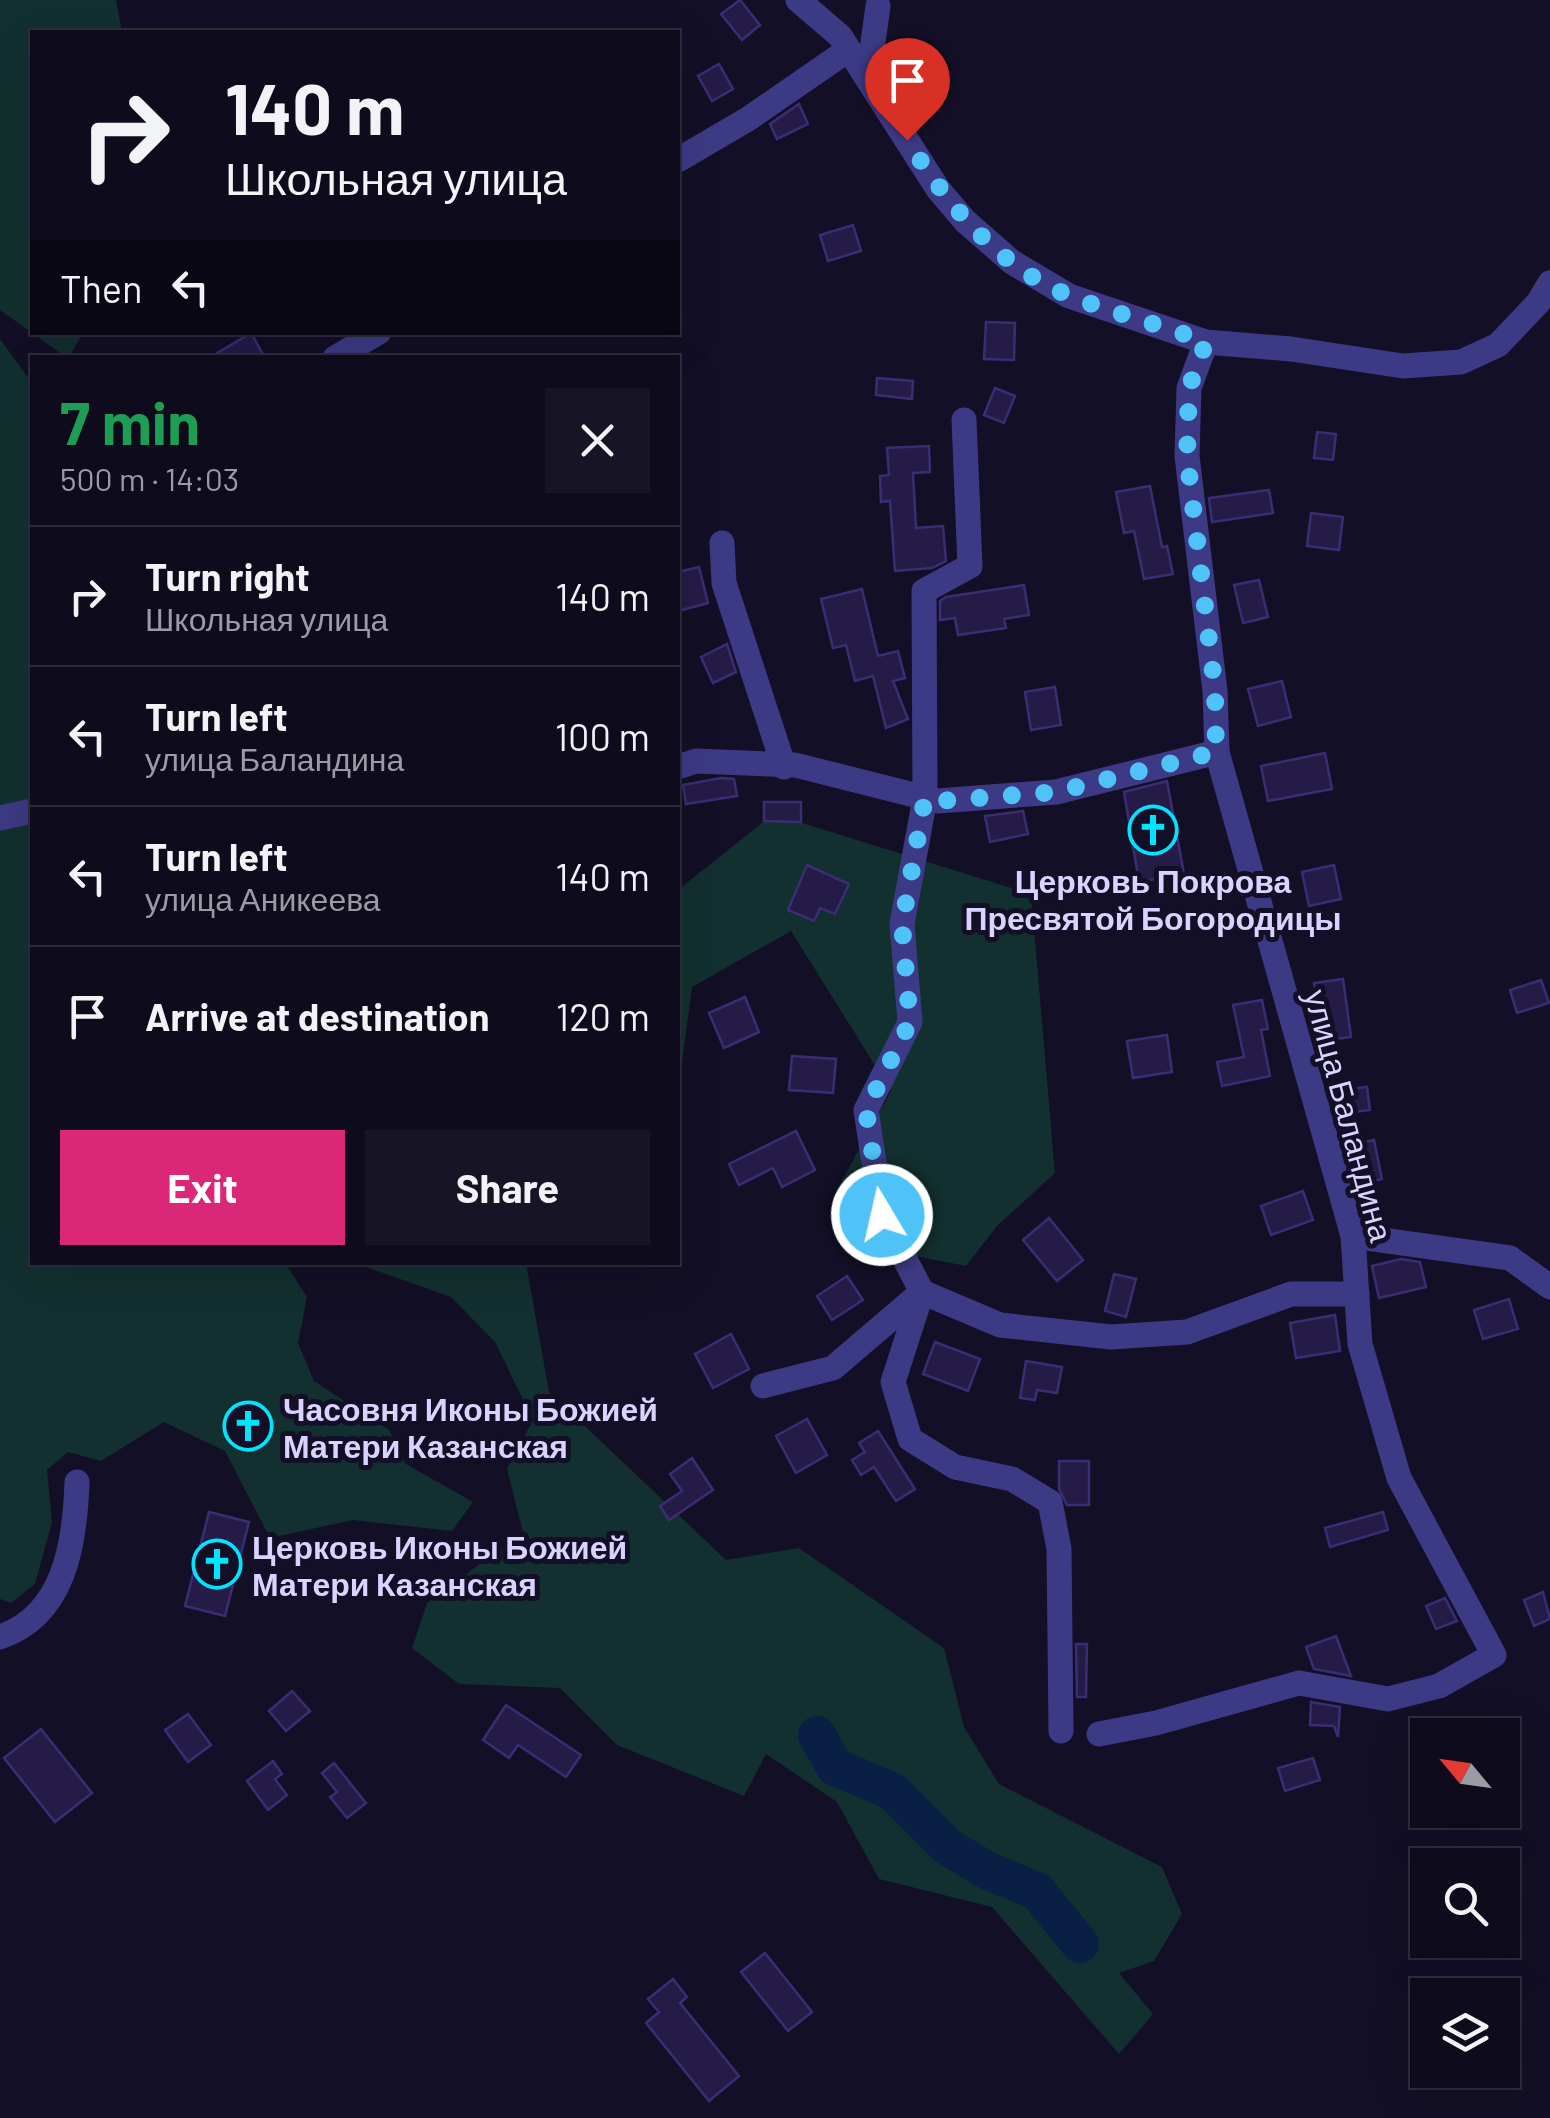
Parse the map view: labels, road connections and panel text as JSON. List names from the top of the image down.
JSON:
{
  "streets": {
    "street": ["улица Баландина"]
  },
  "places": {
    "church": ["Церковь Покрова Пресвятой Богородицы", "Часовня Иконы Божией Матери Казанская", "Церковь Иконы Божией Матери Казанская"]
  },
  "north": "top left",
  "page": {
    "turn": ["140 m", "Школьная улица"],
    "then": "Then",
    "heading": ["7 min", "500 m · 14:03"],
    "list": [
      {
        "name": "Turn right",
        "note": "Школьная улица",
        "value": "140 m"
      },
      {
        "name": "Turn left",
        "note": "улица Баландина",
        "value": "100 m"
      },
      {
        "name": "Turn left",
        "note": "улица Аникеева",
        "value": "140 m"
      },
      {
        "name": "Arrive at destination",
        "value": "120 m"
      }
    ],
    "buttons": ["Exit", "Share"]
  }
}
